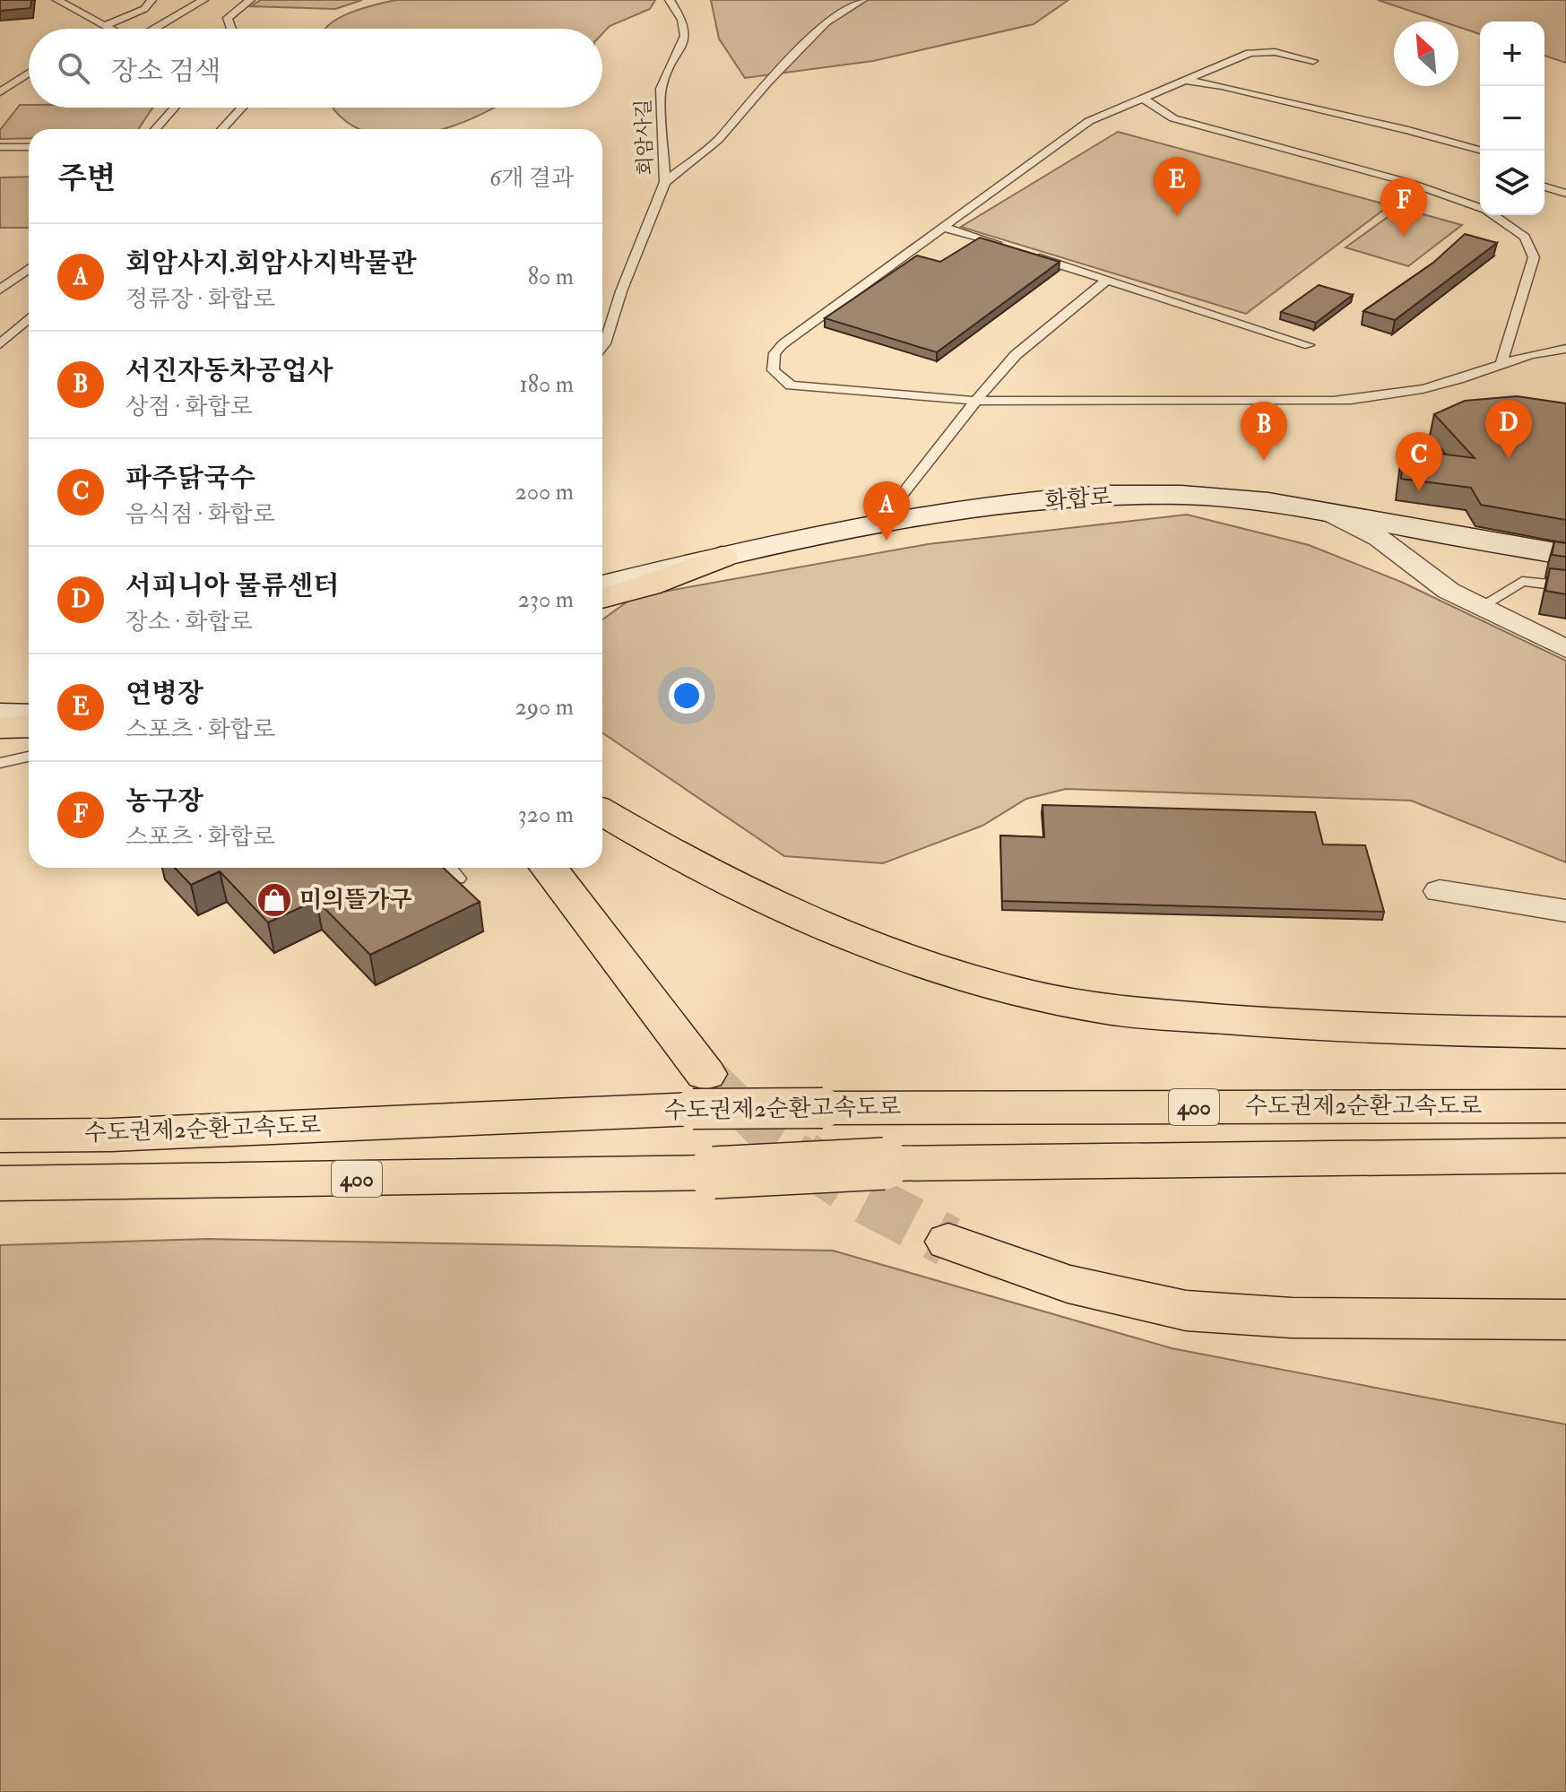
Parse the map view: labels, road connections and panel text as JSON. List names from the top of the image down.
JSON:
{
  "streets": {
    "highway": ["수도권제2순환고속도로", "400"],
    "main road": ["화합로"],
    "lane": ["회암사길"]
  },
  "places": {
    "shop": ["미의뜰가구"]
  },
  "north": "top left",
  "page": {
    "map_buttons": ["+", "−"],
    "search": "장소 검색",
    "heading": ["주변", "6개 결과"],
    "pins": [
      "E",
      "F",
      "D",
      "B",
      "C",
      "A"
    ],
    "list": [
      {
        "mark": "A",
        "name": "회암사지.회암사지박물관",
        "note": "정류장 · 화합로",
        "value": "80 m"
      },
      {
        "mark": "B",
        "name": "서진자동차공업사",
        "note": "상점 · 화합로",
        "value": "180 m"
      },
      {
        "mark": "C",
        "name": "파주닭국수",
        "note": "음식점 · 화합로",
        "value": "200 m"
      },
      {
        "mark": "D",
        "name": "서피니아 물류센터",
        "note": "장소 · 화합로",
        "value": "230 m"
      },
      {
        "mark": "E",
        "name": "연병장",
        "note": "스포츠 · 화합로",
        "value": "290 m"
      },
      {
        "mark": "F",
        "name": "농구장",
        "note": "스포츠 · 화합로",
        "value": "320 m"
      }
    ]
  }
}
